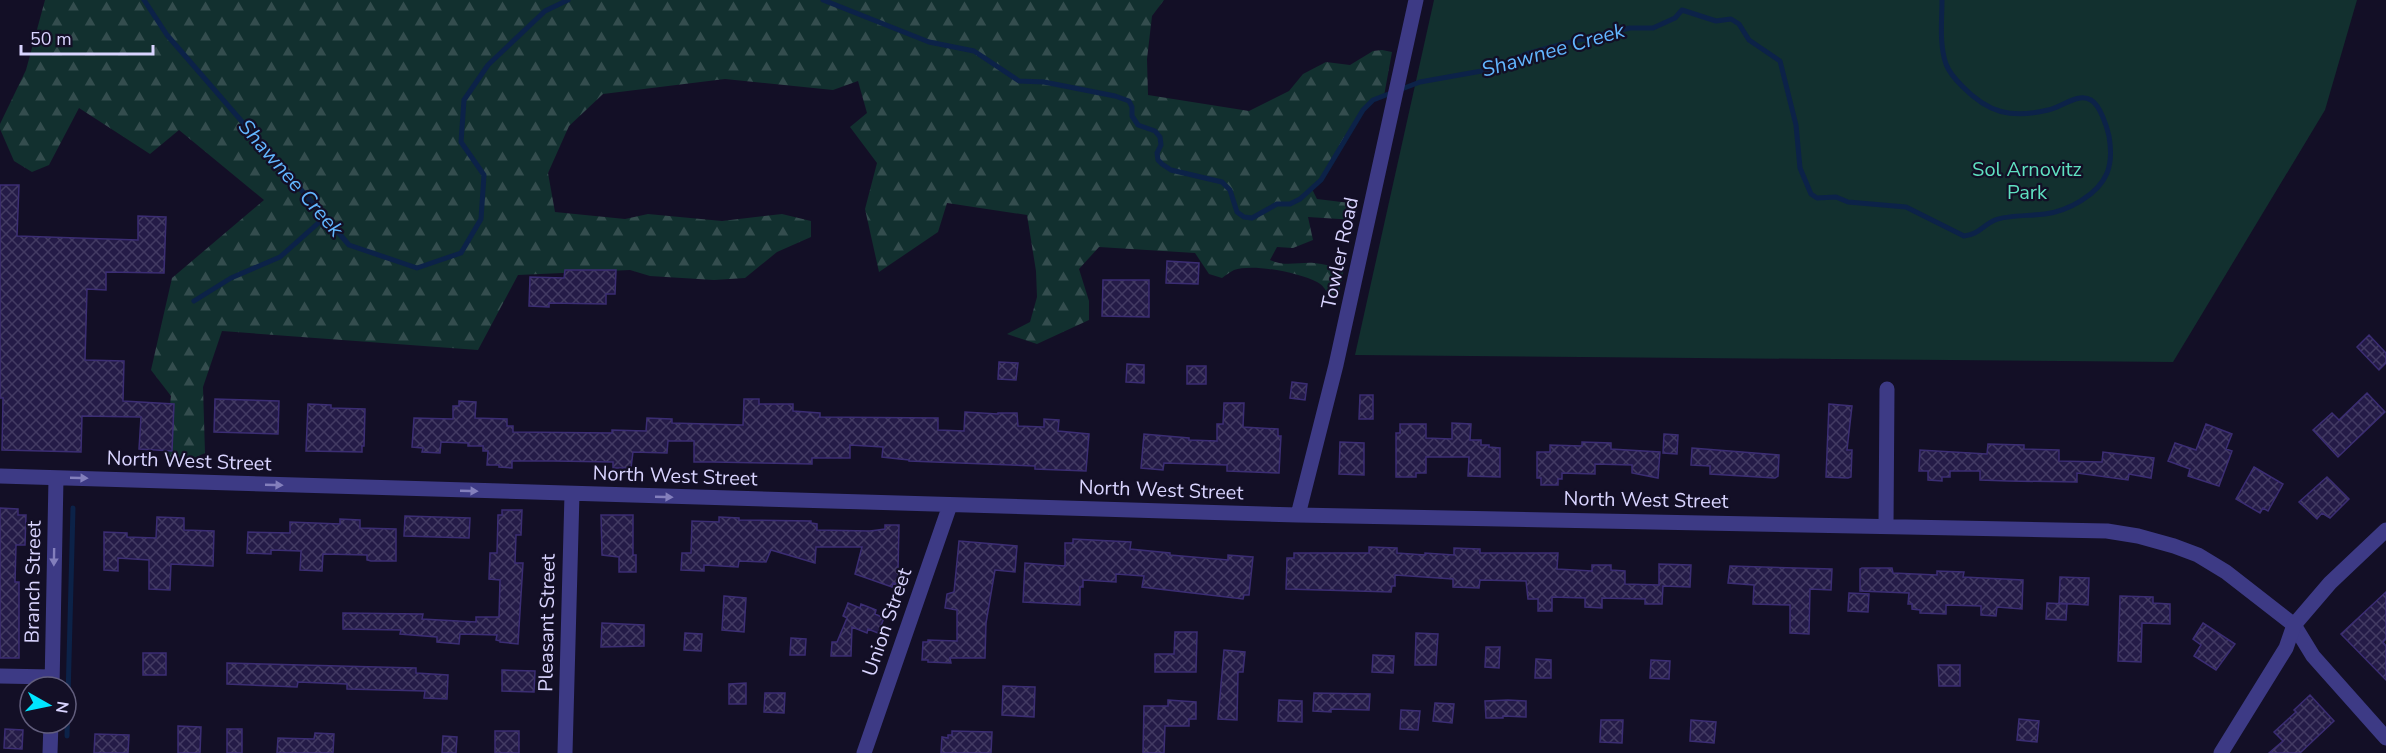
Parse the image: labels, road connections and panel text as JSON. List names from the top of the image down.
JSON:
{
  "streets": {
    "street": [
      "Towler Road",
      "North West Street",
      "Branch Street",
      "Union Street",
      "Pleasant Street"
    ]
  },
  "crossings": [
    ["Towler Road", "North West Street"],
    ["North West Street", "Branch Street"],
    ["North West Street", "Union Street"],
    ["North West Street", "Pleasant Street"]
  ],
  "one_way": ["North West Street", "Branch Street"],
  "water": ["Shawnee Creek"],
  "parks": ["Sol Arnovitz Park"],
  "scale_bar": "50 m",
  "north": "right"
}
